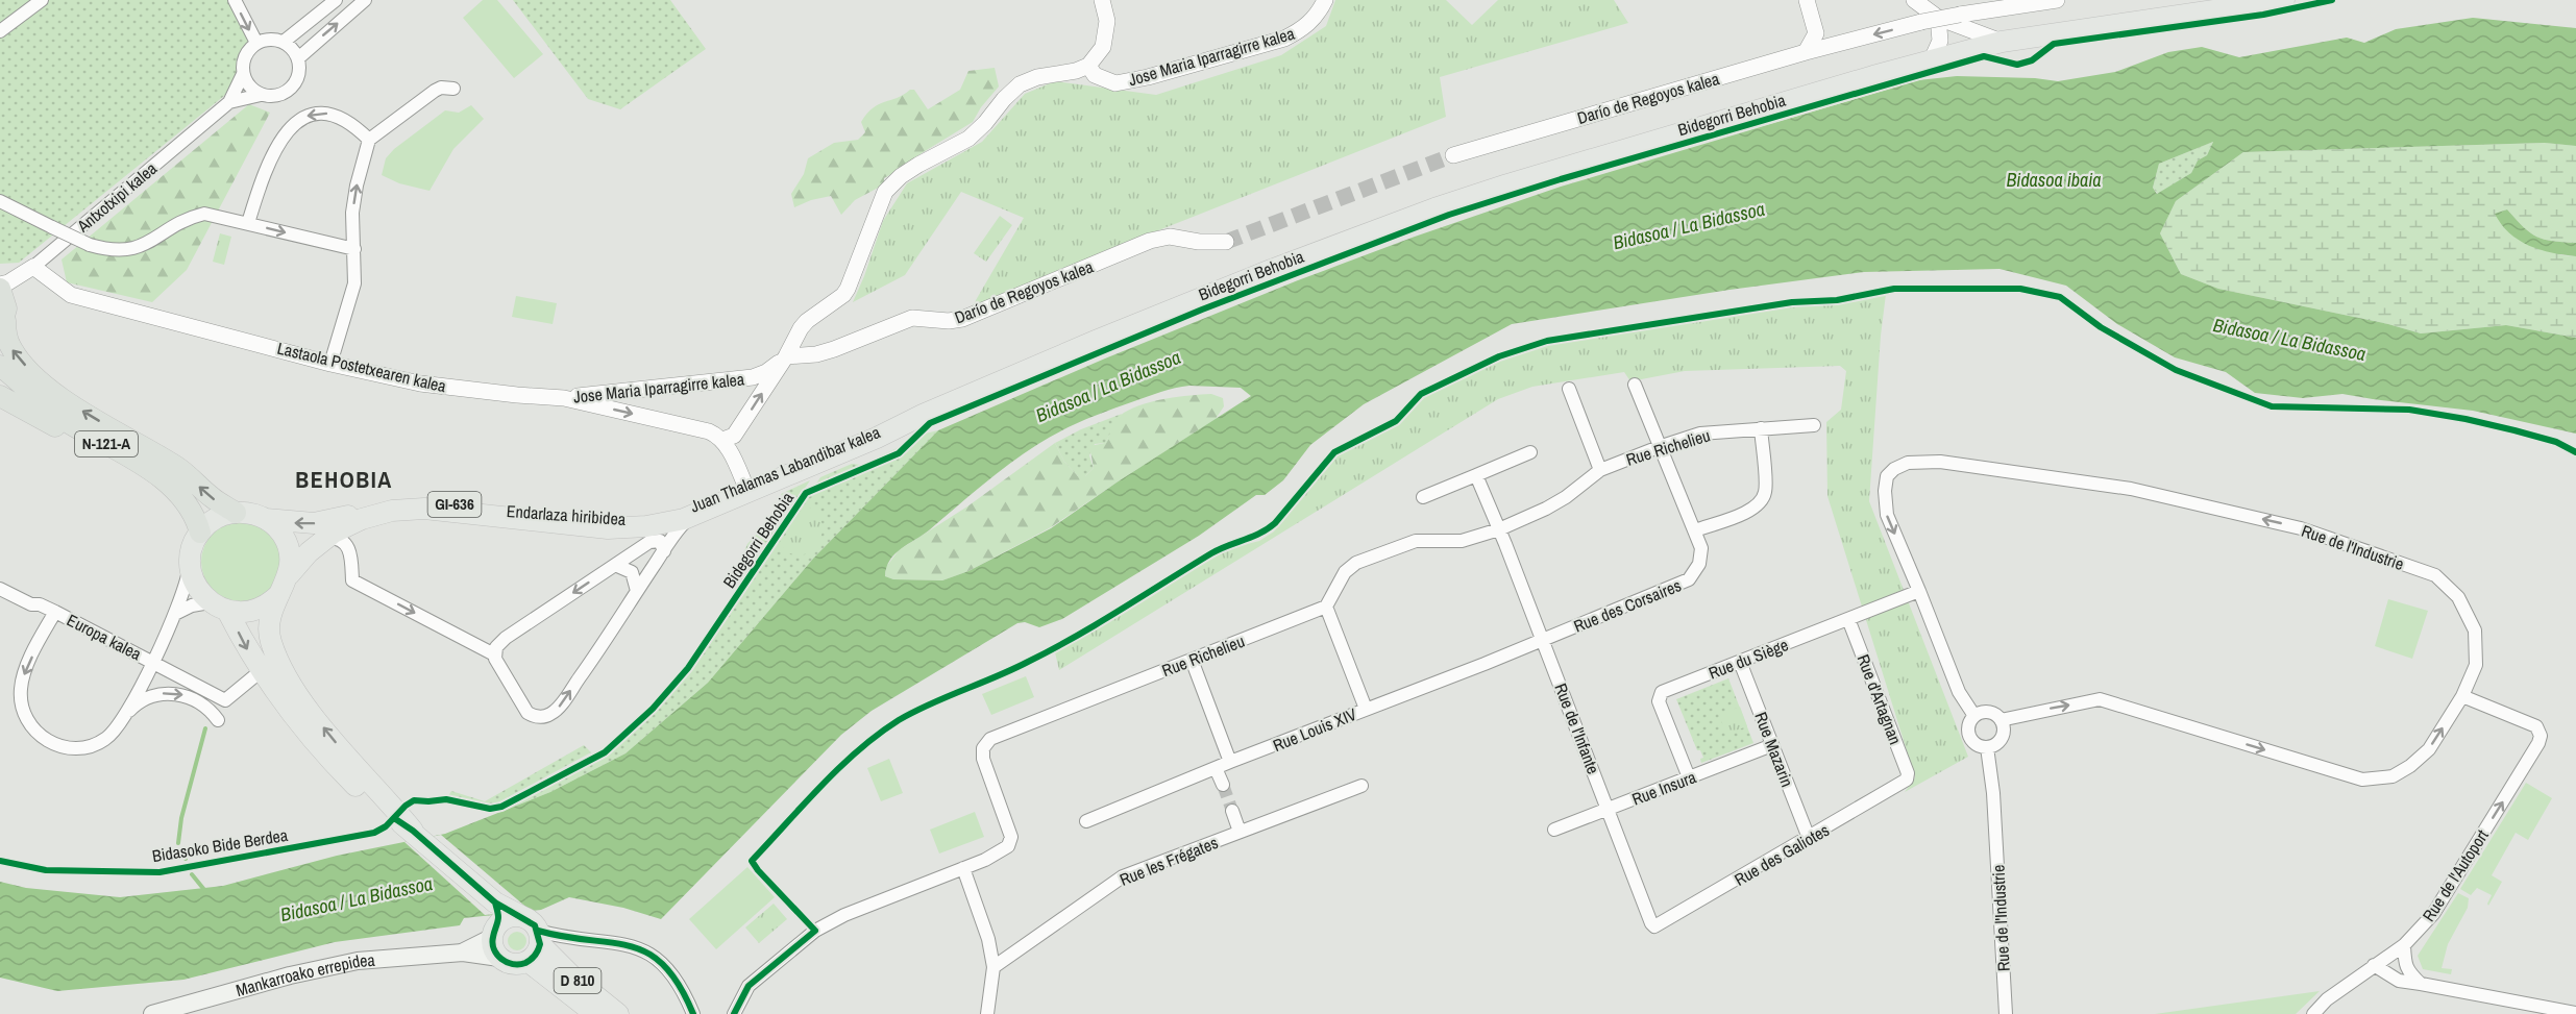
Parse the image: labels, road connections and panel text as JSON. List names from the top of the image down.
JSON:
{
  "streets": {
    "highway": ["N-121-A"],
    "main road": [
      "Juan Thalamas Labandibar kalea",
      "GI-636",
      "Endarlaza hiribidea",
      "Mankarroako errepidea",
      "D 810"
    ],
    "street": [
      "Jose Maria Iparragirre kalea",
      "Darío de Regoyos kalea",
      "Antxotxipi kalea",
      "Lastaola Postetxearen kalea",
      "Rue Richelieu",
      "Rue de l'Industrie",
      "Rue des Corsaires",
      "Europa kalea",
      "Rue du Siège",
      "Rue d'Artagnan",
      "Rue de l'Infante",
      "Rue Louis XIV",
      "Rue Mazarin",
      "Rue Insura",
      "Rue des Galiotes",
      "Rue les Frégates",
      "Rue de l'Autoport"
    ],
    "cycle path": ["Bidegorri Behobia"]
  },
  "crossings": [
    ["Jose Maria Iparragirre kalea", "Darío de Regoyos kalea"],
    ["Jose Maria Iparragirre kalea", "Lastaola Postetxearen kalea"],
    ["Antxotxipi kalea", "Lastaola Postetxearen kalea"],
    ["Antxotxipi kalea", "N-121-A"],
    ["N-121-A", "GI-636"],
    ["N-121-A", "Endarlaza hiribidea"],
    ["N-121-A", "Europa kalea"],
    ["Rue Richelieu", "Rue des Corsaires"],
    ["Rue Richelieu", "Rue de l'Infante"],
    ["Juan Thalamas Labandibar kalea", "Endarlaza hiribidea"],
    ["GI-636", "Endarlaza hiribidea"],
    ["GI-636", "Europa kalea"],
    ["GI-636", "D 810"],
    ["Endarlaza hiribidea", "Europa kalea"],
    ["Rue de l'Industrie", "Rue du Siège"],
    ["Rue de l'Industrie", "Rue de l'Autoport"],
    ["Rue des Corsaires", "Rue de l'Infante"],
    ["Rue des Corsaires", "Rue Louis XIV"],
    ["Rue du Siège", "Rue d'Artagnan"],
    ["Rue du Siège", "Rue Mazarin"],
    ["Rue du Siège", "Rue Insura"],
    ["Rue d'Artagnan", "Rue des Galiotes"],
    ["Rue de l'Infante", "Rue Louis XIV"],
    ["Rue de l'Infante", "Rue Insura"],
    ["Rue de l'Infante", "Rue des Galiotes"],
    ["Rue Mazarin", "Rue Insura"],
    ["Rue Mazarin", "Rue des Galiotes"],
    ["Mankarroako errepidea", "D 810"]
  ],
  "districts": ["BEHOBIA"],
  "water": ["Bidasoa ibaia", "Bidasoa / La Bidassoa"]
}
